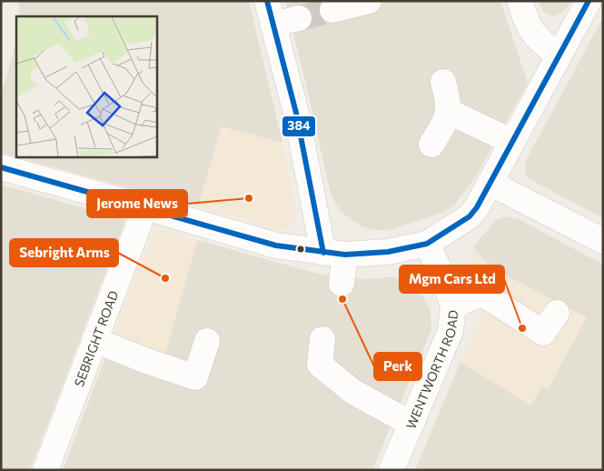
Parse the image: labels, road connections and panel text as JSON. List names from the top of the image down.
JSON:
{
  "streets": {
    "street": ["SEBRIGHT ROAD", "WENTWORTH ROAD"]
  },
  "places": [
    "Jerome News",
    "Sebright Arms",
    "Perk",
    "Mgm Cars Ltd"
  ],
  "lines": ["transit line 384"]
}
